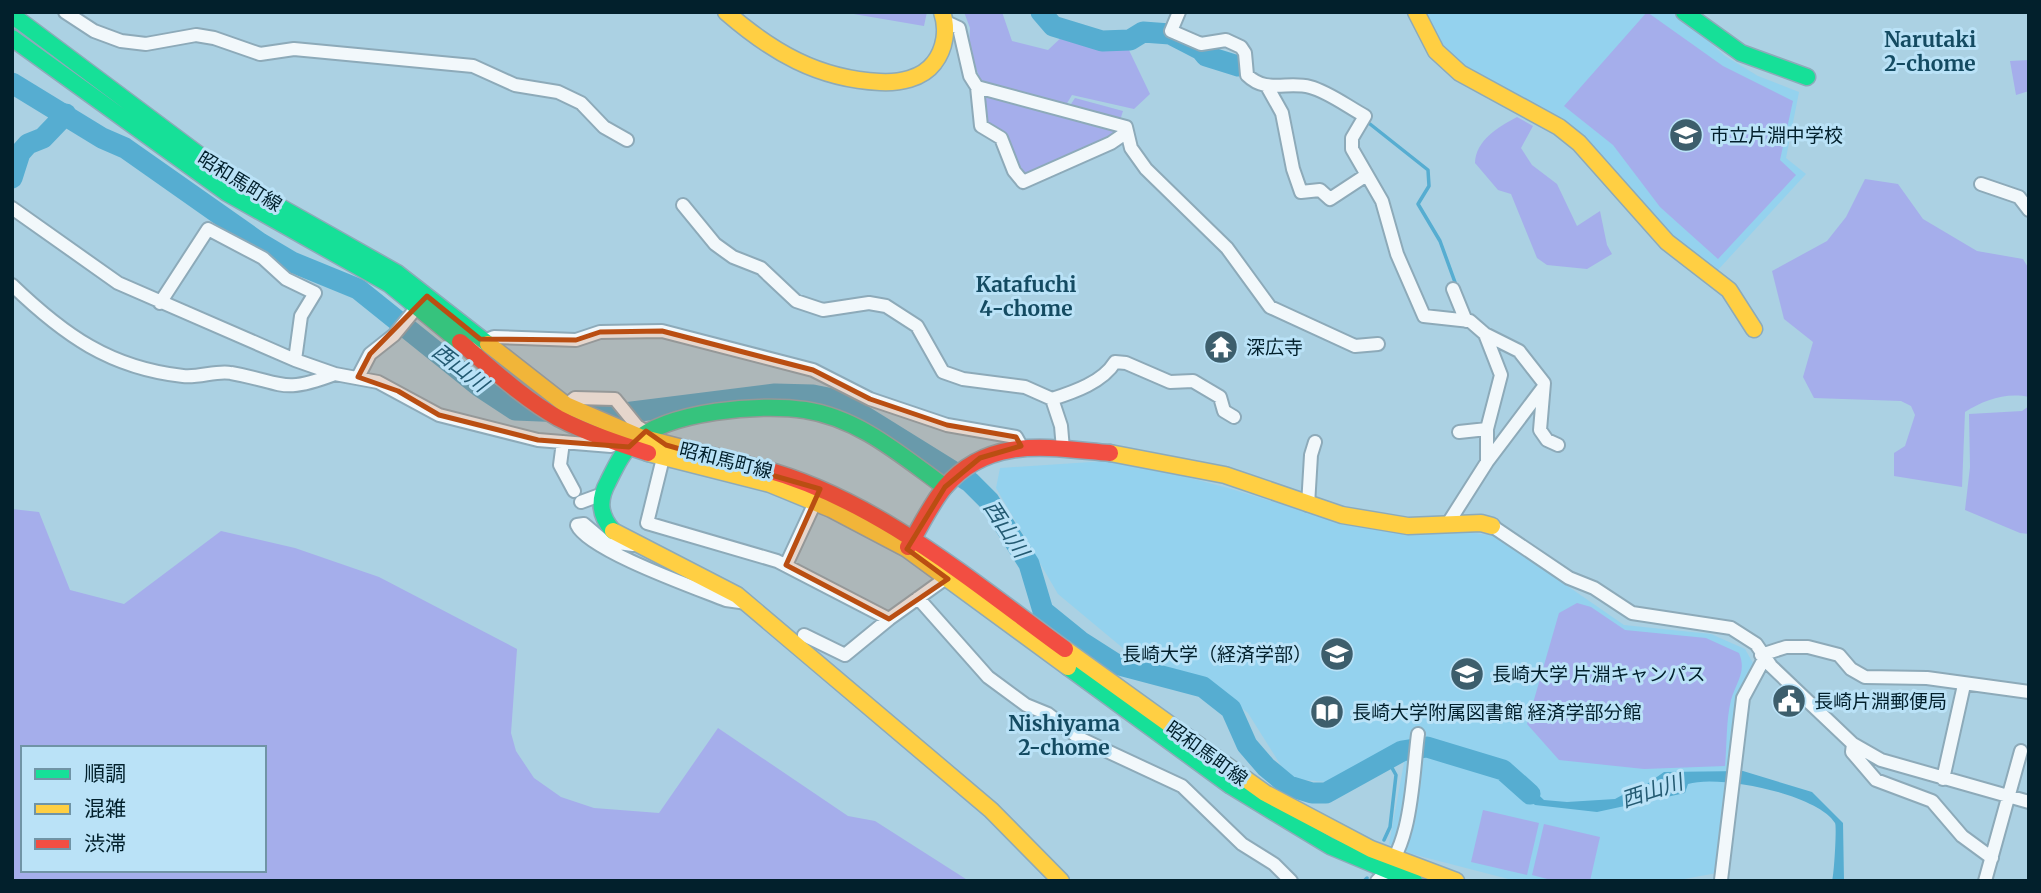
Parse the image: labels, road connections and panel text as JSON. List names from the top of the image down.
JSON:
{
  "streets": {
    "street": ["昭和馬町線"]
  },
  "districts": ["Narutaki 2-chome", "Katafuchi 4-chome", "Nishiyama 2-chome"],
  "water": ["西山川"],
  "places": {
    "school or university": ["市立片淵中学校", "長崎大学（経済学部）", "長崎大学 片淵キャンパス"],
    "temple": ["深広寺"],
    "public building": ["長崎片淵郵便局"],
    "library": ["長崎大学附属図書館 経済学部分館"]
  },
  "legend": ["順調", "混雑", "渋滞"]
}
